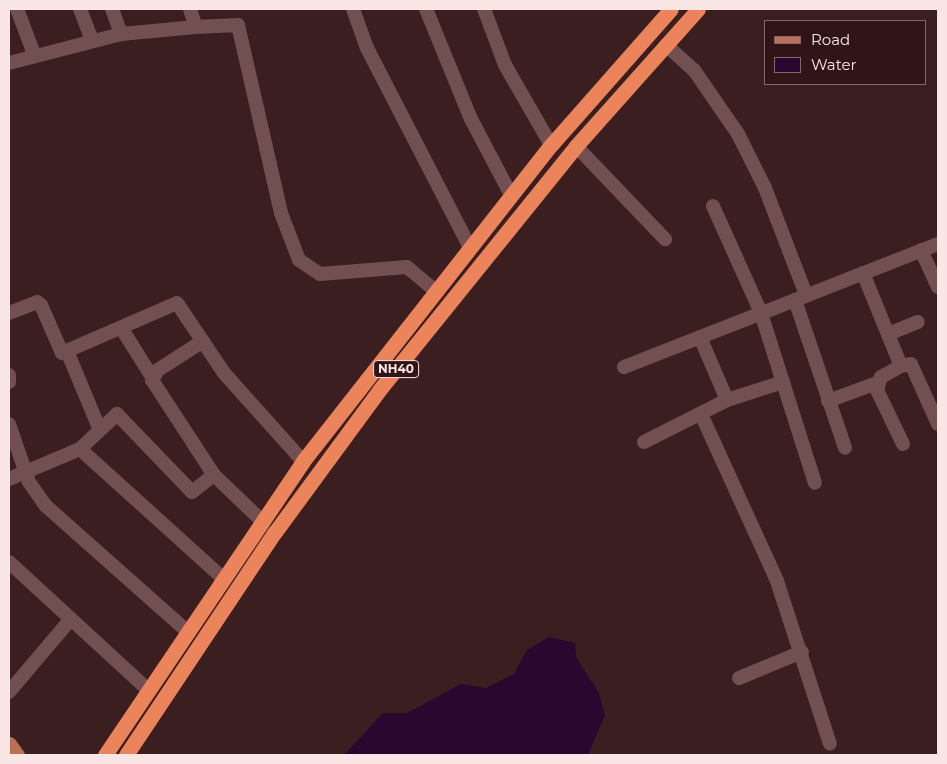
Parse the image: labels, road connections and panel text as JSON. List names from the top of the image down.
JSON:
{
  "streets": {
    "highway": ["NH40"]
  },
  "legend": ["Road", "Water"]
}
